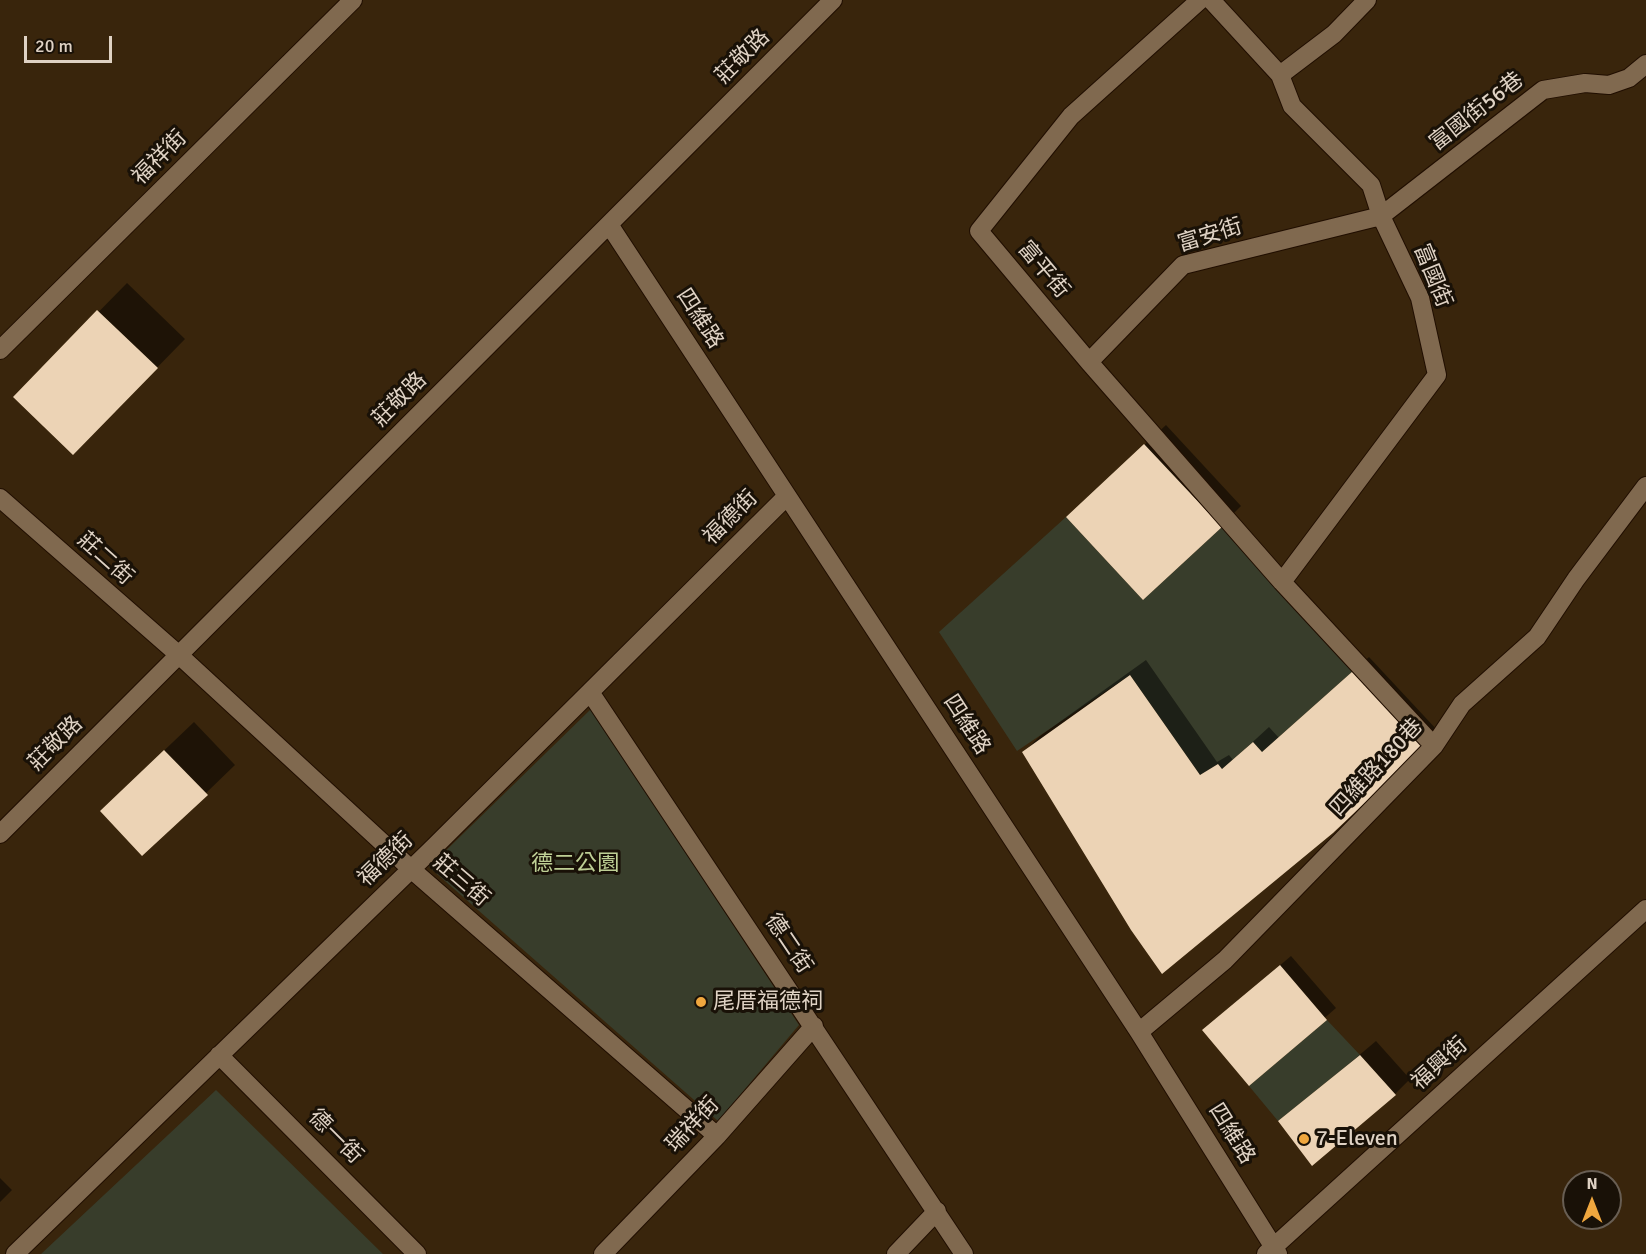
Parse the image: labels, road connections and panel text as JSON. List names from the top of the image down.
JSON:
{
  "streets": {
    "street": [
      "莊敬路",
      "富國街56巷",
      "福祥街",
      "富安街",
      "富平街",
      "富國街",
      "四維路",
      "福德街",
      "莊二街",
      "四維路180巷",
      "莊三街",
      "德二街",
      "福興街",
      "瑞祥街",
      "德一街"
    ]
  },
  "crossings": [
    ["莊敬路", "四維路"],
    ["莊敬路", "莊二街"],
    ["莊敬路", "莊三街"],
    ["富國街56巷", "富安街"],
    ["富國街56巷", "富國街"],
    ["富安街", "富平街"],
    ["富安街", "富國街"],
    ["富平街", "富國街"],
    ["富平街", "四維路180巷"],
    ["四維路", "福德街"],
    ["四維路", "四維路180巷"],
    ["四維路", "福興街"],
    ["福德街", "莊三街"],
    ["福德街", "德二街"],
    ["福德街", "德一街"],
    ["莊二街", "莊三街"],
    ["莊三街", "瑞祥街"],
    ["德二街", "瑞祥街"]
  ],
  "parks": ["德二公園"],
  "places": ["尾厝福德祠", "7-Eleven"],
  "scale_bar": "20 m",
  "north": "top"
}
